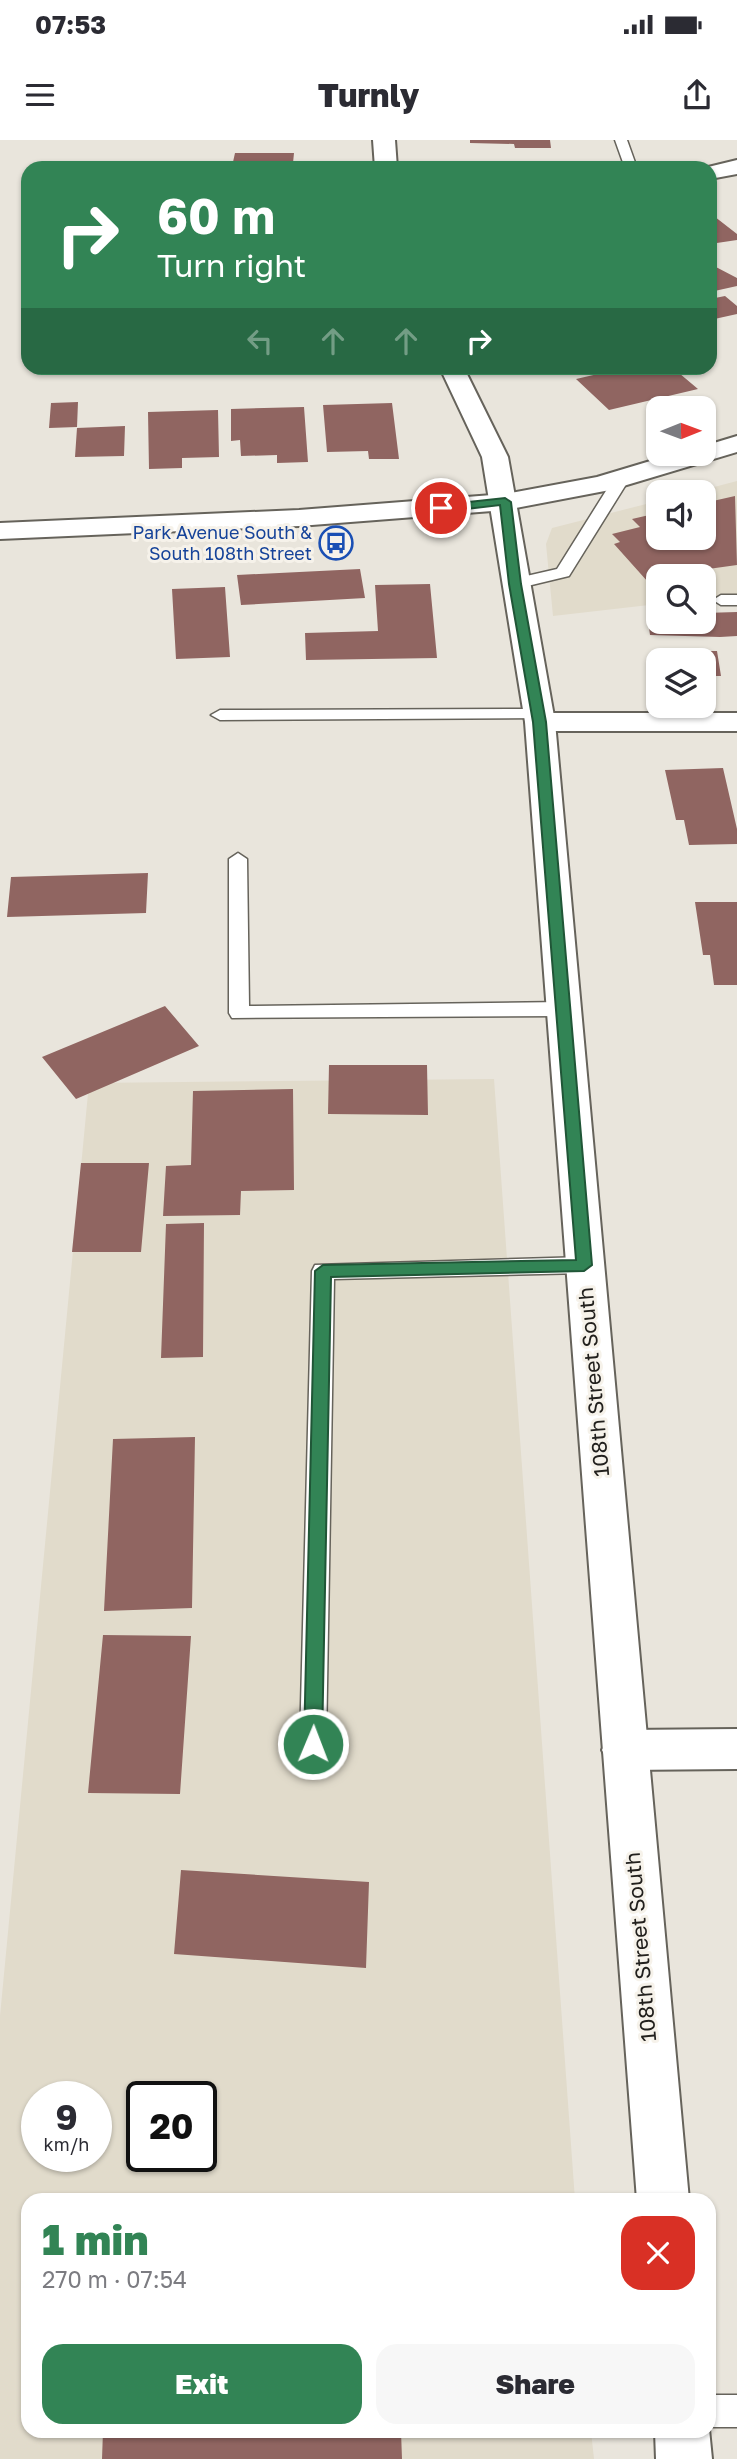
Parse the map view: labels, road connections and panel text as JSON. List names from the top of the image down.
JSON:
{
  "streets": {
    "street": ["108th Street South"]
  },
  "places": {
    "bus stop": ["Park Avenue South & South 108th Street"]
  },
  "north": "right",
  "page": {
    "status": "07:53",
    "header": "Turnly",
    "turn": ["60 m", "Turn right"],
    "speed": "9 km/h",
    "limit": "20",
    "heading": ["1 min", "270 m · 07:54"],
    "buttons": ["Exit", "Share"]
  }
}
